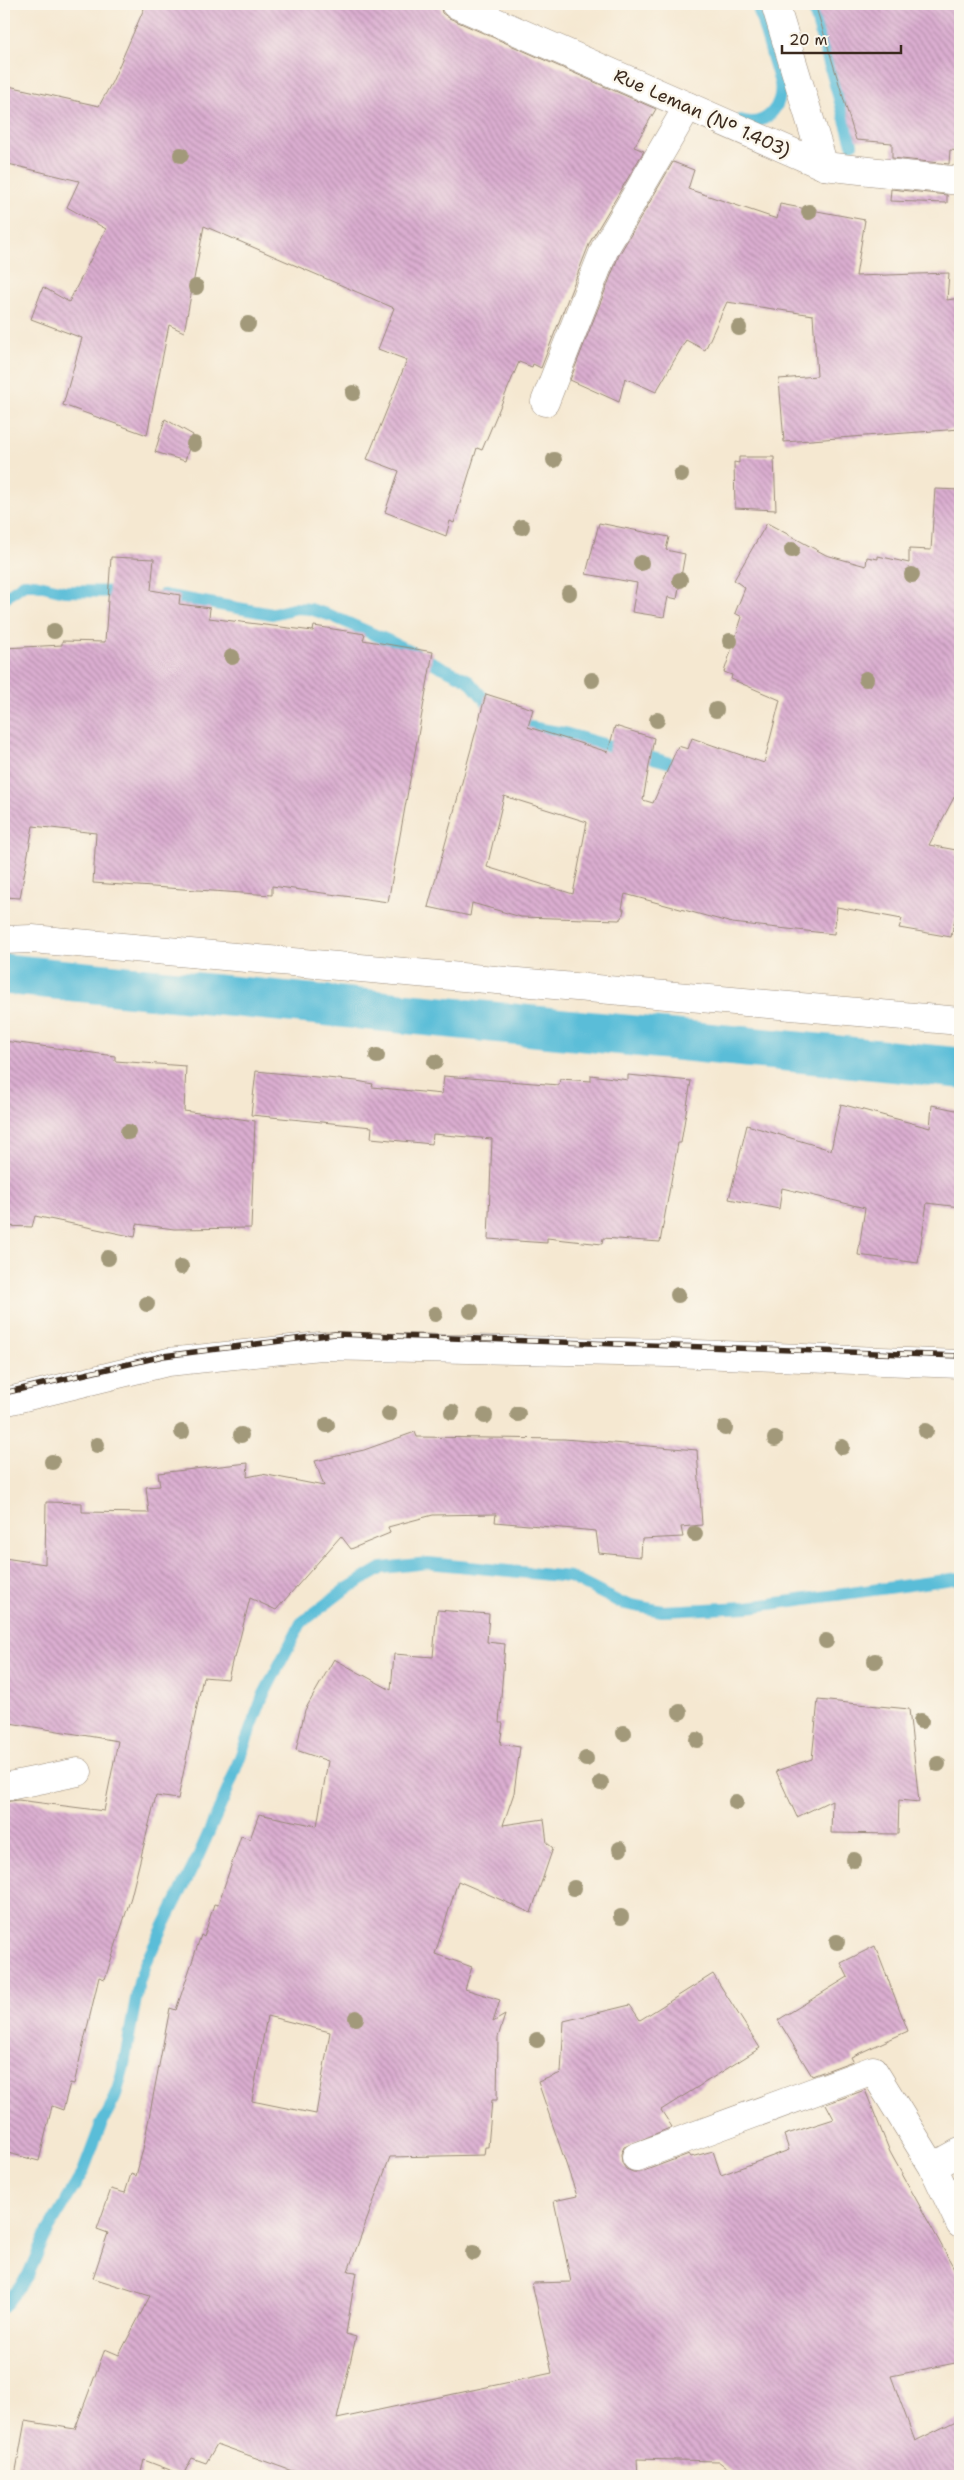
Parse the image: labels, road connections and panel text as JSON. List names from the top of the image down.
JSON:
{
  "streets": {
    "street": ["Rue Leman (N° 1.403)"]
  },
  "scale_bar": "20 m"
}
